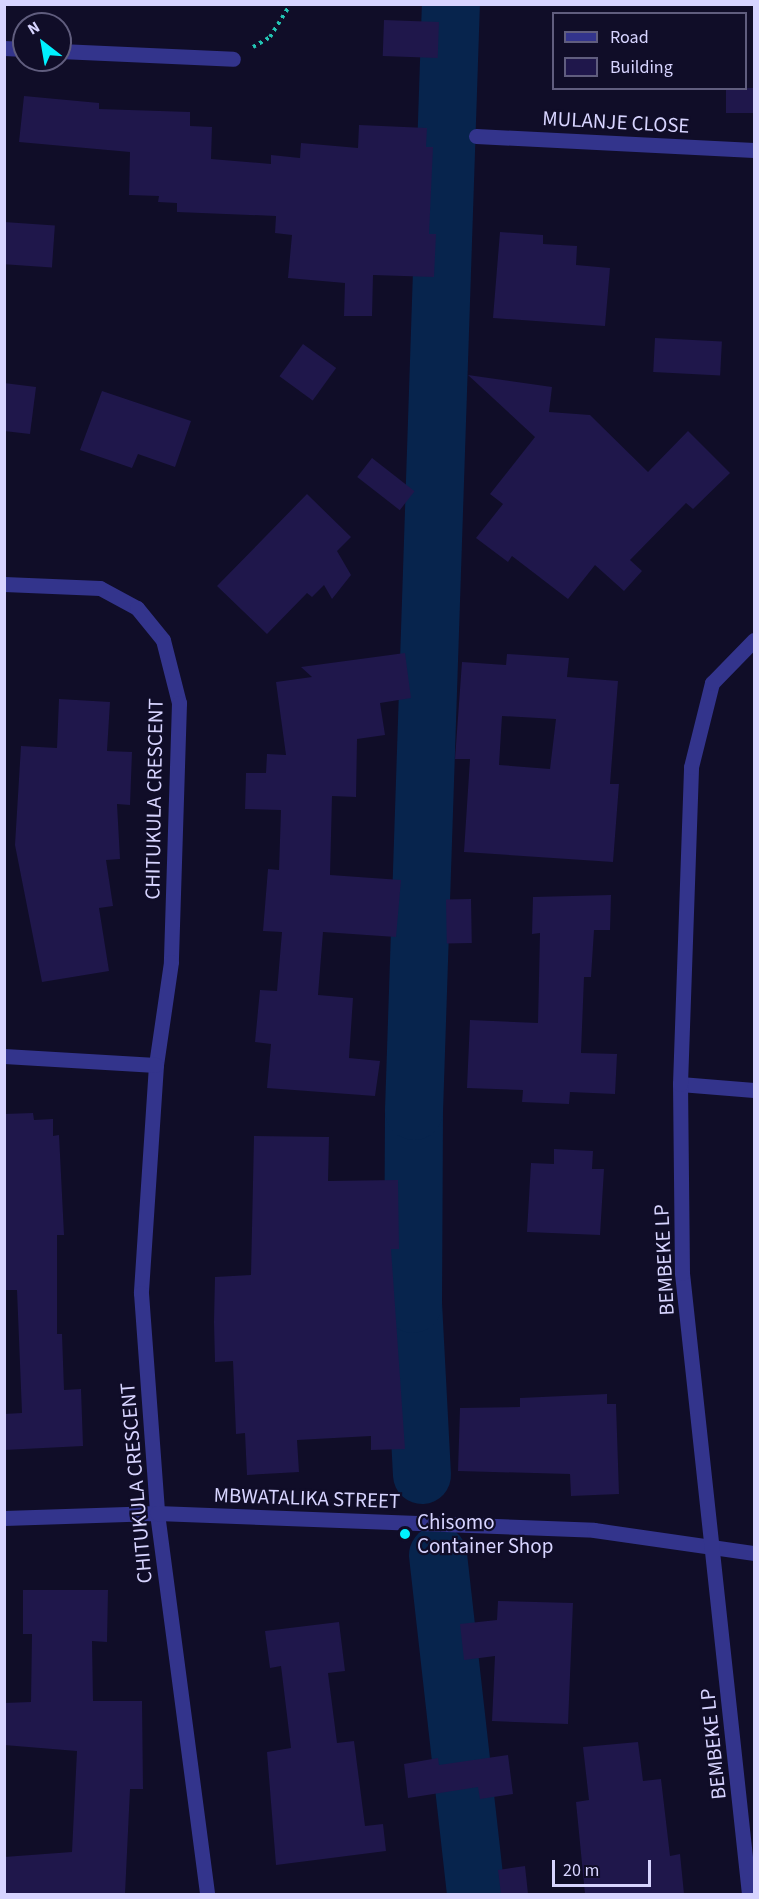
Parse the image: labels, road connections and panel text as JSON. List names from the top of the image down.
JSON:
{
  "streets": {
    "street": [
      "MULANJE CLOSE",
      "CHITUKULA CRESCENT",
      "BEMBEKE LP",
      "MBWATALIKA STREET"
    ]
  },
  "crossings": [
    ["CHITUKULA CRESCENT", "MBWATALIKA STREET"],
    ["BEMBEKE LP", "MBWATALIKA STREET"]
  ],
  "places": ["Chisomo Container Shop"],
  "legend": ["Road", "Building"],
  "scale_bar": "20 m",
  "north": "top left"
}
